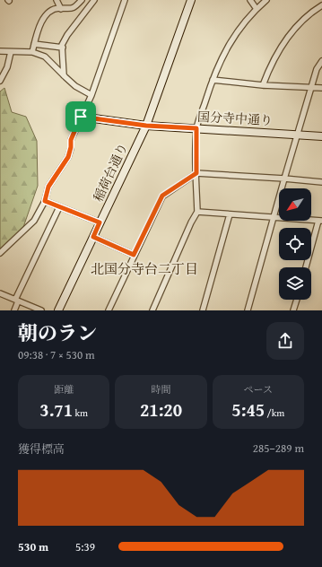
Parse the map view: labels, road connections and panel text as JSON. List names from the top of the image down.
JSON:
{
  "streets": {
    "street": ["国分寺中通り", "稲荷台通り"]
  },
  "crossings": [
    ["国分寺中通り", "稲荷台通り"]
  ],
  "districts": ["北国分寺台二丁目"],
  "north": "bottom left",
  "page": {
    "heading": ["朝のラン", "09:38 · 7 × 530 m"],
    "stats": [
      ["距離", "3.71 km"],
      ["時間", "21:20"],
      ["ペース", "5:45 /km"]
    ],
    "chart": ["獲得標高", "285–289 m"],
    "list": [
      {
        "name": "530 m",
        "note": "5:39"
      }
    ]
  }
}
